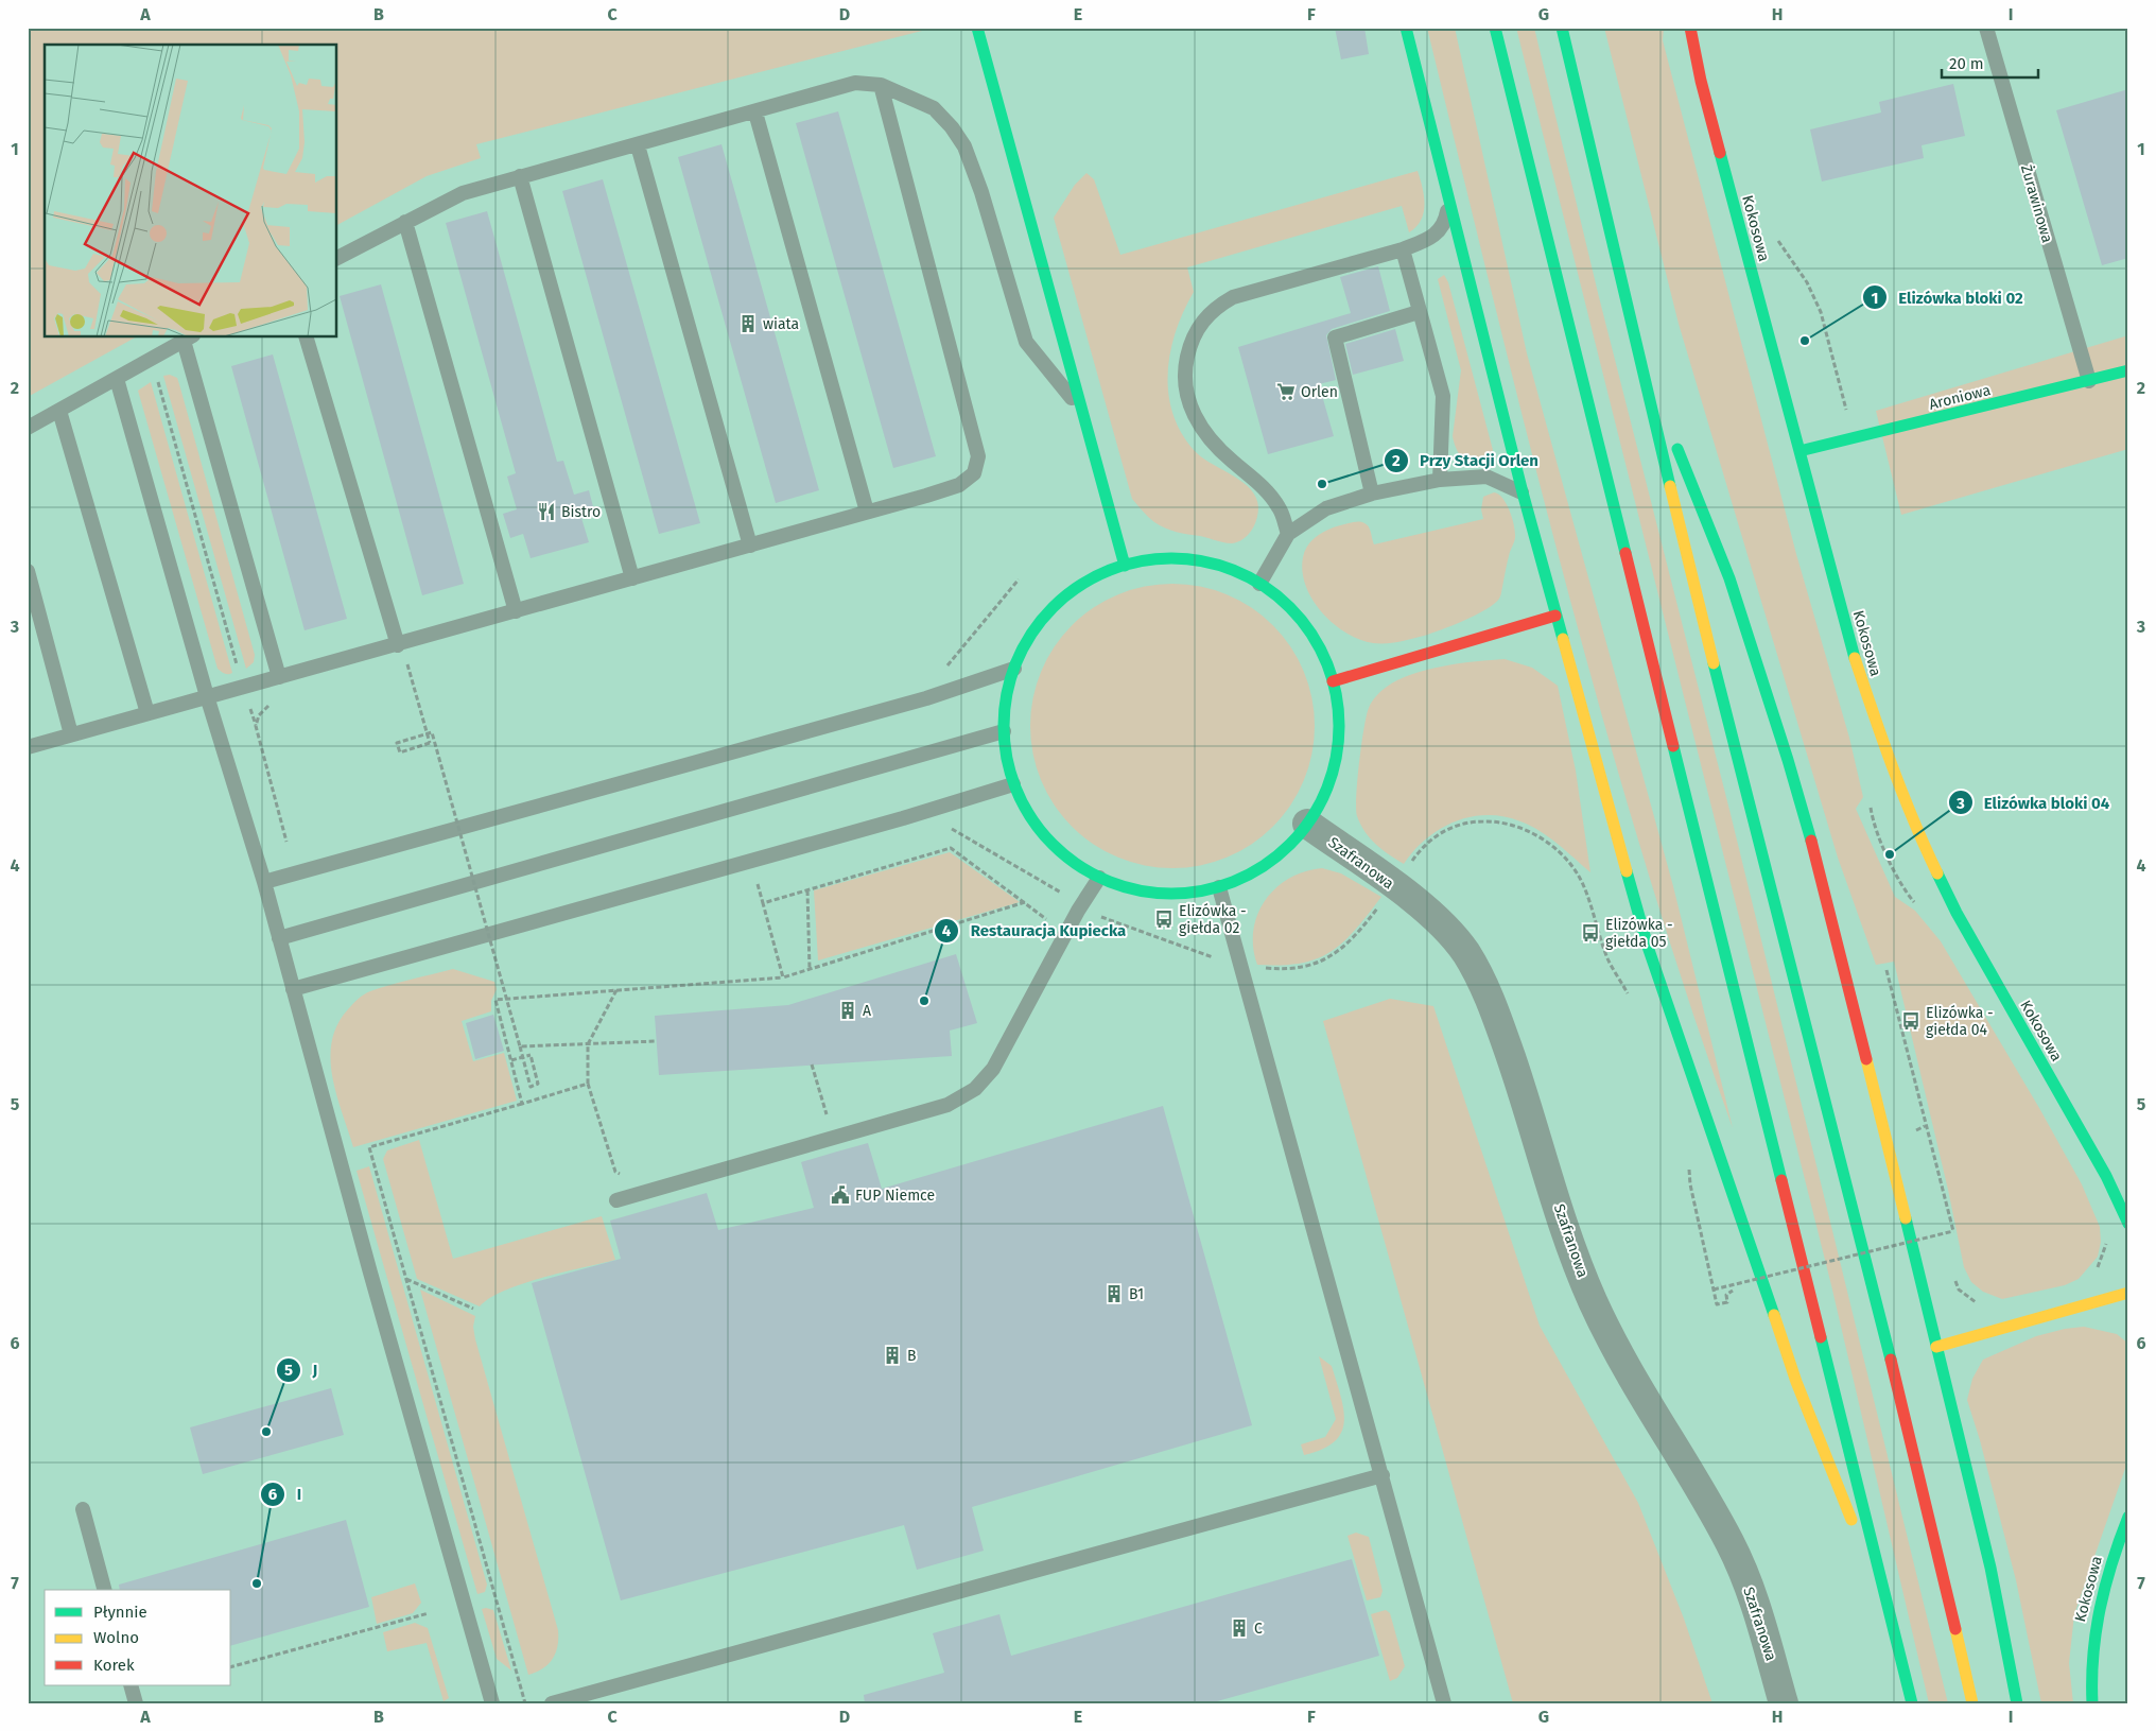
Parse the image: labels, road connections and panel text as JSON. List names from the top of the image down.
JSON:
{
  "streets": {
    "main road": ["Kokosowa", "Aroniowa"],
    "street": ["Szafranowa"],
    "lane": ["Żurawinowa"]
  },
  "crossings": [
    ["Żurawinowa", "Aroniowa"],
    ["Kokosowa", "Aroniowa"]
  ],
  "places": {
    "building": [
      "wiata",
      "A",
      "B1",
      "B",
      "C"
    ],
    "other": [
      "Elizówka bloki 02",
      "Przy Stacji Orlen",
      "Elizówka bloki 04",
      "Restauracja Kupiecka",
      "J",
      "I"
    ],
    "supermarket": ["Orlen"],
    "restaurant": ["Bistro"],
    "bus stop": ["Elizówka - giełda 02", "Elizówka - giełda 05", "Elizówka - giełda 04"],
    "public building": ["FUP Niemce"]
  },
  "legend": ["Płynnie", "Wolno", "Korek"],
  "scale_bar": "20 m",
  "grid": {
    "columns": [
      "A",
      "B",
      "C",
      "D",
      "E",
      "F",
      "G",
      "H",
      "I"
    ],
    "rows": [
      "1",
      "2",
      "3",
      "4",
      "5",
      "6",
      "7"
    ]
  }
}
